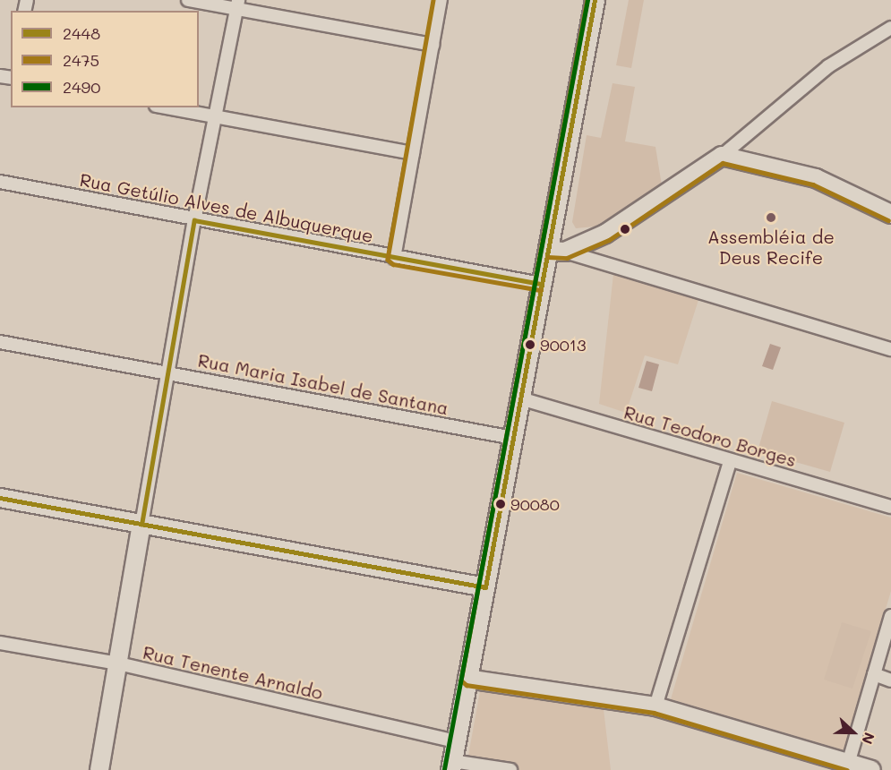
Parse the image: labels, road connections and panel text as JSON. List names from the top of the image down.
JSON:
{
  "streets": {
    "street": [
      "Rua Getúlio Alves de Albuquerque",
      "Rua Maria Isabel de Santana",
      "Rua Teodoro Borges",
      "Rua Tenente Arnaldo"
    ]
  },
  "places": ["Assembléia de Deus Recife", "90013", "90080"],
  "lines": ["transit line 2448", "transit line 2475", "transit line 2490"],
  "legend": ["2448", "2475", "2490"],
  "north": "right"
}
